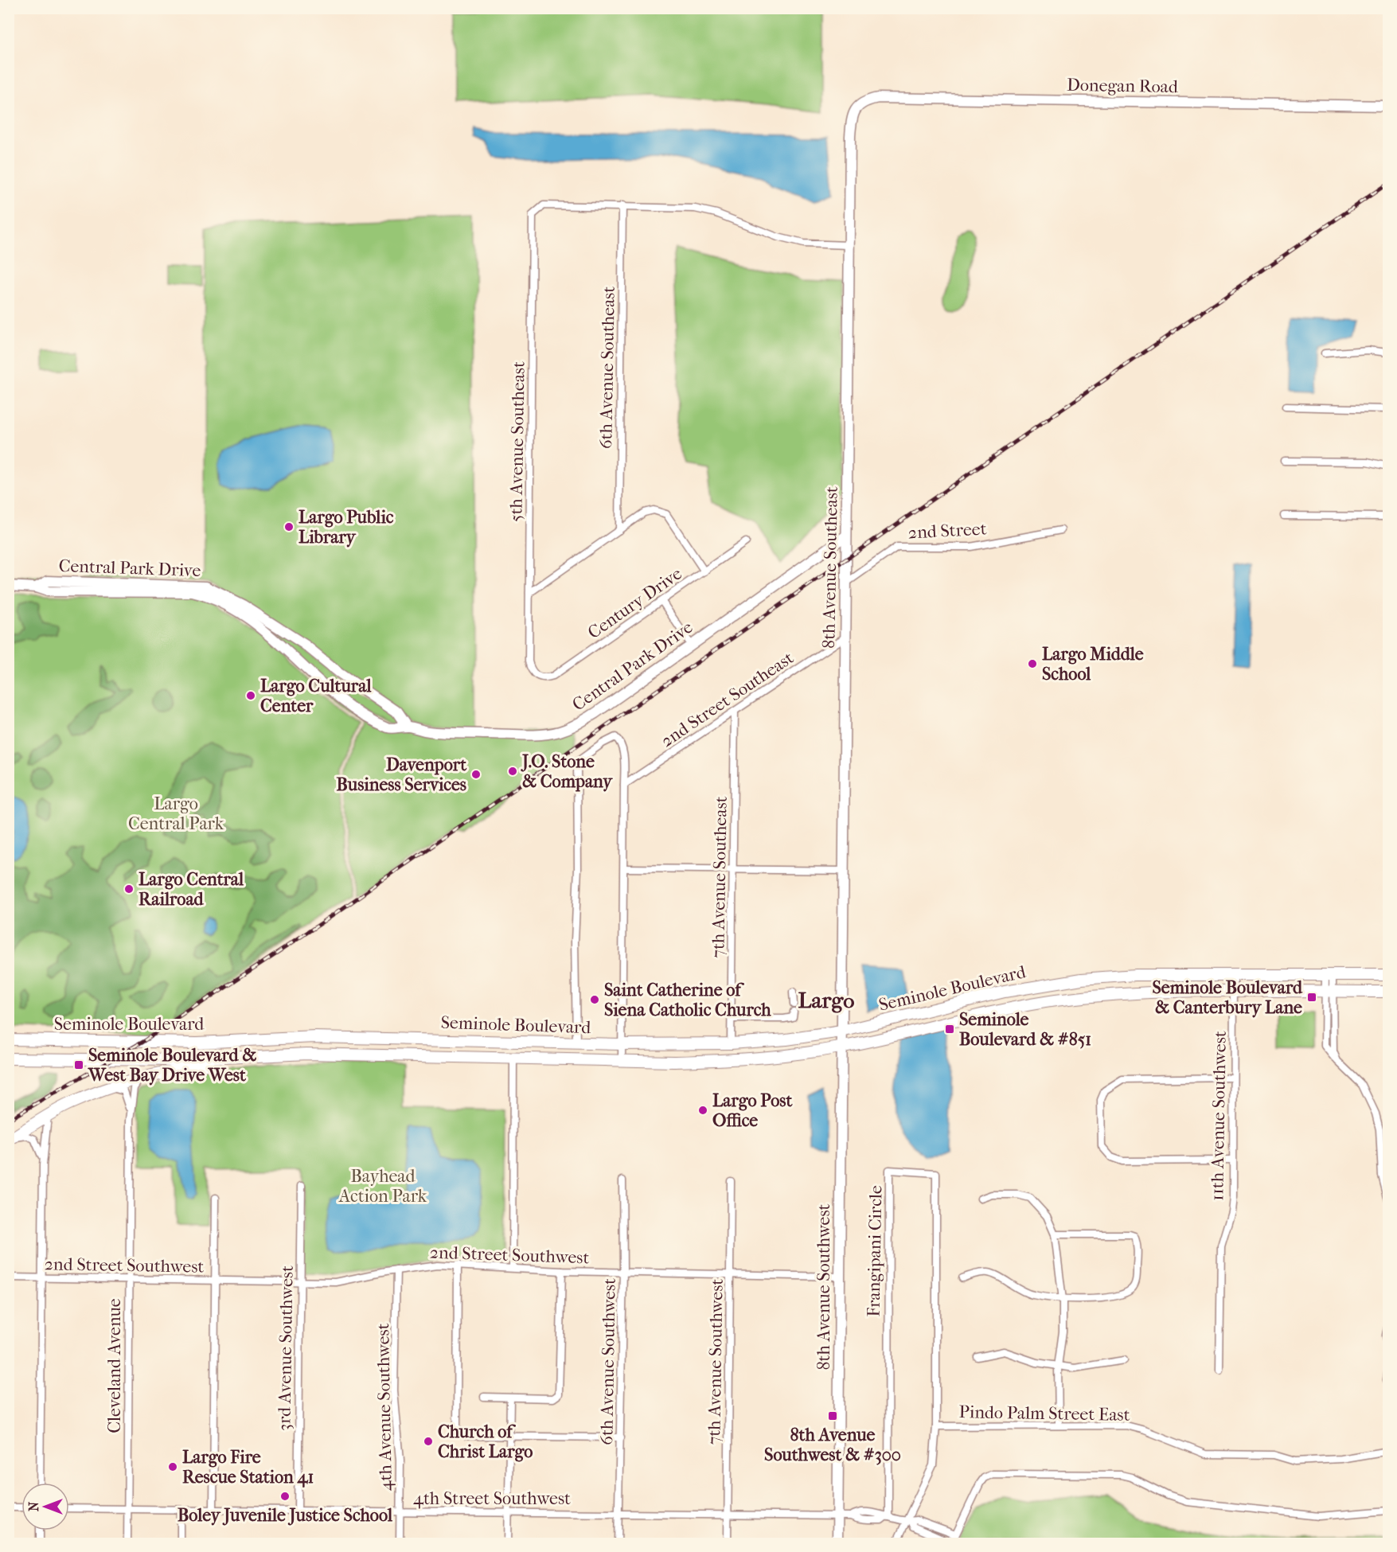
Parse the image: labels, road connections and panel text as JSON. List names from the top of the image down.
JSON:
{
  "streets": {
    "main road": ["Seminole Boulevard"],
    "street": [
      "Donegan Road",
      "6th Avenue Southeast",
      "5th Avenue Southeast",
      "2nd Street",
      "Central Park Drive",
      "8th Avenue Southeast",
      "Century Drive",
      "2nd Street Southeast",
      "7th Avenue Southeast",
      "11th Avenue Southwest",
      "Frangipani Circle",
      "2nd Street Southwest",
      "8th Avenue Southwest",
      "3rd Avenue Southwest",
      "6th Avenue Southwest",
      "7th Avenue Southwest",
      "Cleveland Avenue",
      "4th Avenue Southwest",
      "Pindo Palm Street East",
      "4th Street Southwest"
    ]
  },
  "crossings": [
    ["Donegan Road", "8th Avenue Southeast"],
    ["6th Avenue Southeast", "5th Avenue Southeast"],
    ["5th Avenue Southeast", "Century Drive"],
    ["2nd Street", "8th Avenue Southeast"],
    ["Central Park Drive", "8th Avenue Southeast"],
    ["8th Avenue Southeast", "2nd Street Southeast"],
    ["8th Avenue Southeast", "Seminole Boulevard"],
    ["8th Avenue Southeast", "8th Avenue Southwest"],
    ["2nd Street Southeast", "7th Avenue Southeast"],
    ["7th Avenue Southeast", "Seminole Boulevard"],
    ["Seminole Boulevard", "11th Avenue Southwest"],
    ["Seminole Boulevard", "8th Avenue Southwest"],
    ["Frangipani Circle", "Pindo Palm Street East"],
    ["Frangipani Circle", "4th Street Southwest"],
    ["2nd Street Southwest", "8th Avenue Southwest"],
    ["2nd Street Southwest", "3rd Avenue Southwest"],
    ["2nd Street Southwest", "6th Avenue Southwest"],
    ["2nd Street Southwest", "7th Avenue Southwest"],
    ["2nd Street Southwest", "Cleveland Avenue"],
    ["2nd Street Southwest", "4th Avenue Southwest"],
    ["8th Avenue Southwest", "4th Street Southwest"],
    ["3rd Avenue Southwest", "4th Street Southwest"],
    ["6th Avenue Southwest", "4th Street Southwest"],
    ["7th Avenue Southwest", "4th Street Southwest"],
    ["Cleveland Avenue", "4th Street Southwest"],
    ["4th Avenue Southwest", "4th Street Southwest"],
    ["Pindo Palm Street East", "4th Street Southwest"]
  ],
  "districts": ["Largo"],
  "parks": ["Largo Central Park", "Bayhead Action Park"],
  "places": {
    "other": [
      "Largo Public Library",
      "Largo Middle School",
      "Largo Cultural Center",
      "J.O. Stone & Company",
      "Davenport Business Services",
      "Largo Central Railroad",
      "Saint Catherine of Siena Catholic Church",
      "Largo Post Office",
      "Church of Christ Largo",
      "Largo Fire Rescue Station 41",
      "Boley Juvenile Justice School"
    ],
    "transit": [
      "Seminole Boulevard & Canterbury Lane",
      "Seminole Boulevard & #851",
      "Seminole Boulevard & West Bay Drive West",
      "8th Avenue Southwest & #300"
    ]
  },
  "north": "left"
}
